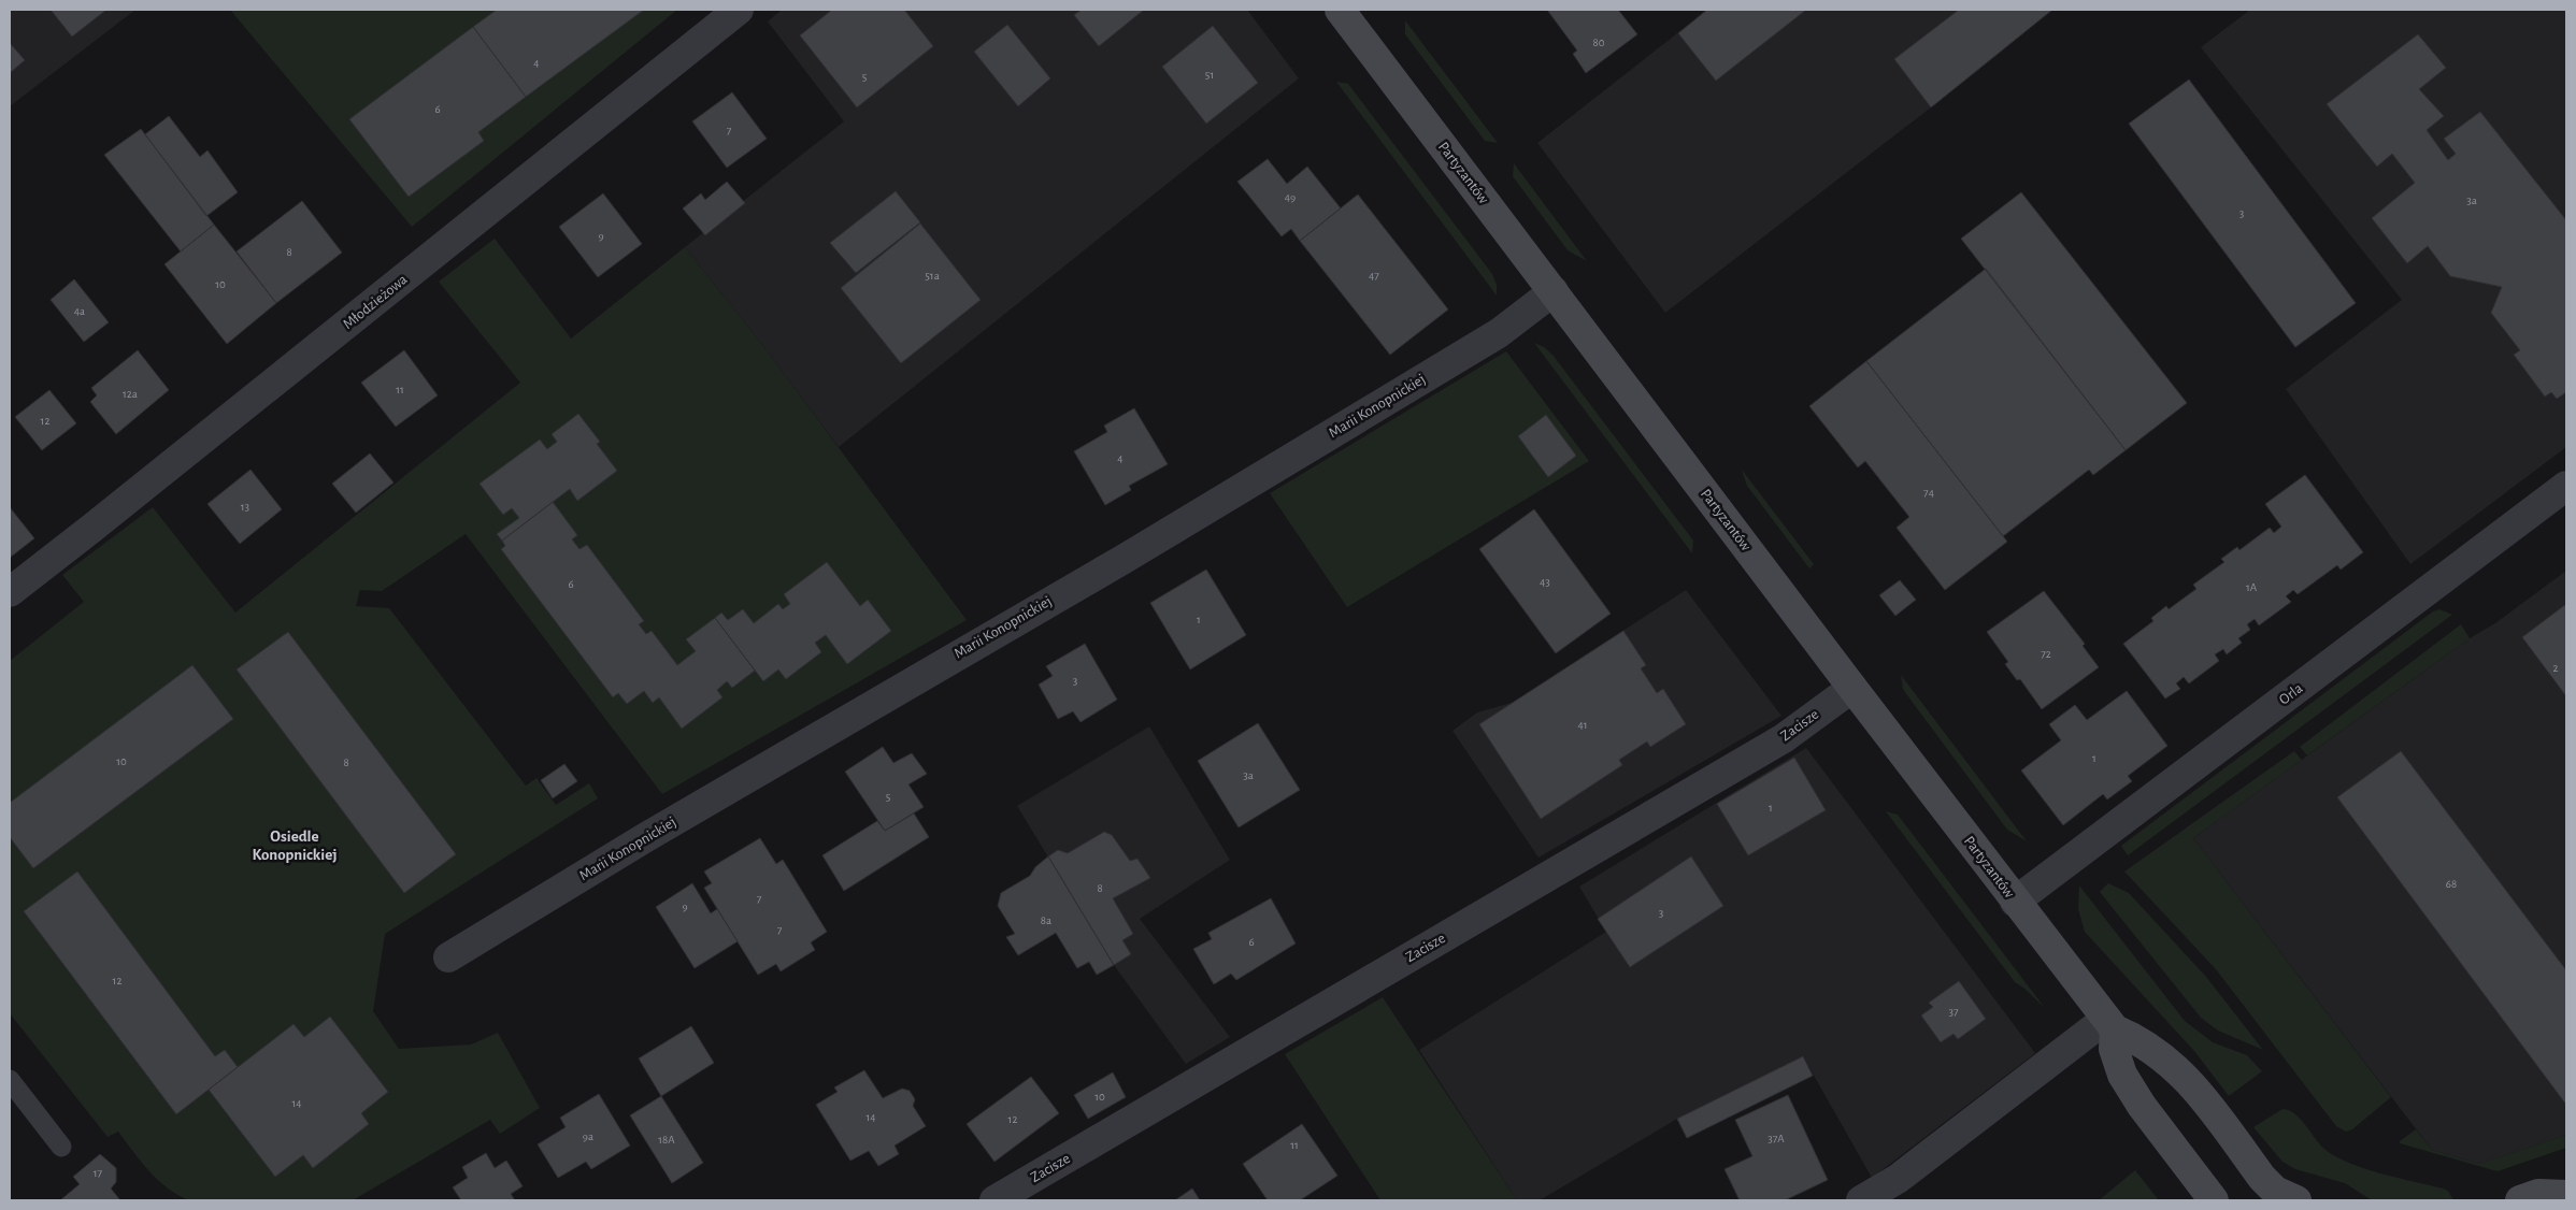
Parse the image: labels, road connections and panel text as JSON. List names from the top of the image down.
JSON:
{
  "streets": {
    "main road": ["Partyzantów"],
    "street": [
      "Młodzieżowa",
      "Marii Konopnickiej",
      "Orla",
      "Zacisze"
    ]
  },
  "crossings": [
    ["Partyzantów", "Marii Konopnickiej"],
    ["Partyzantów", "Orla"],
    ["Partyzantów", "Zacisze"]
  ],
  "districts": ["Osiedle Konopnickiej"],
  "house_numbers": [
    "80",
    "4",
    "51",
    "5",
    "6",
    "7",
    "49",
    "3a",
    "3",
    "9",
    "8",
    "51a",
    "47",
    "10",
    "4a",
    "11",
    "12a",
    "12",
    "4",
    "74",
    "13",
    "43",
    "6",
    "1A",
    "1",
    "72",
    "2",
    "3",
    "41",
    "1",
    "10",
    "8",
    "3a",
    "5",
    "1",
    "68",
    "8",
    "7",
    "9",
    "3",
    "8a",
    "7",
    "6",
    "12",
    "37",
    "10",
    "14",
    "14",
    "12",
    "9a",
    "37A",
    "18A",
    "11",
    "17"
  ]
}
